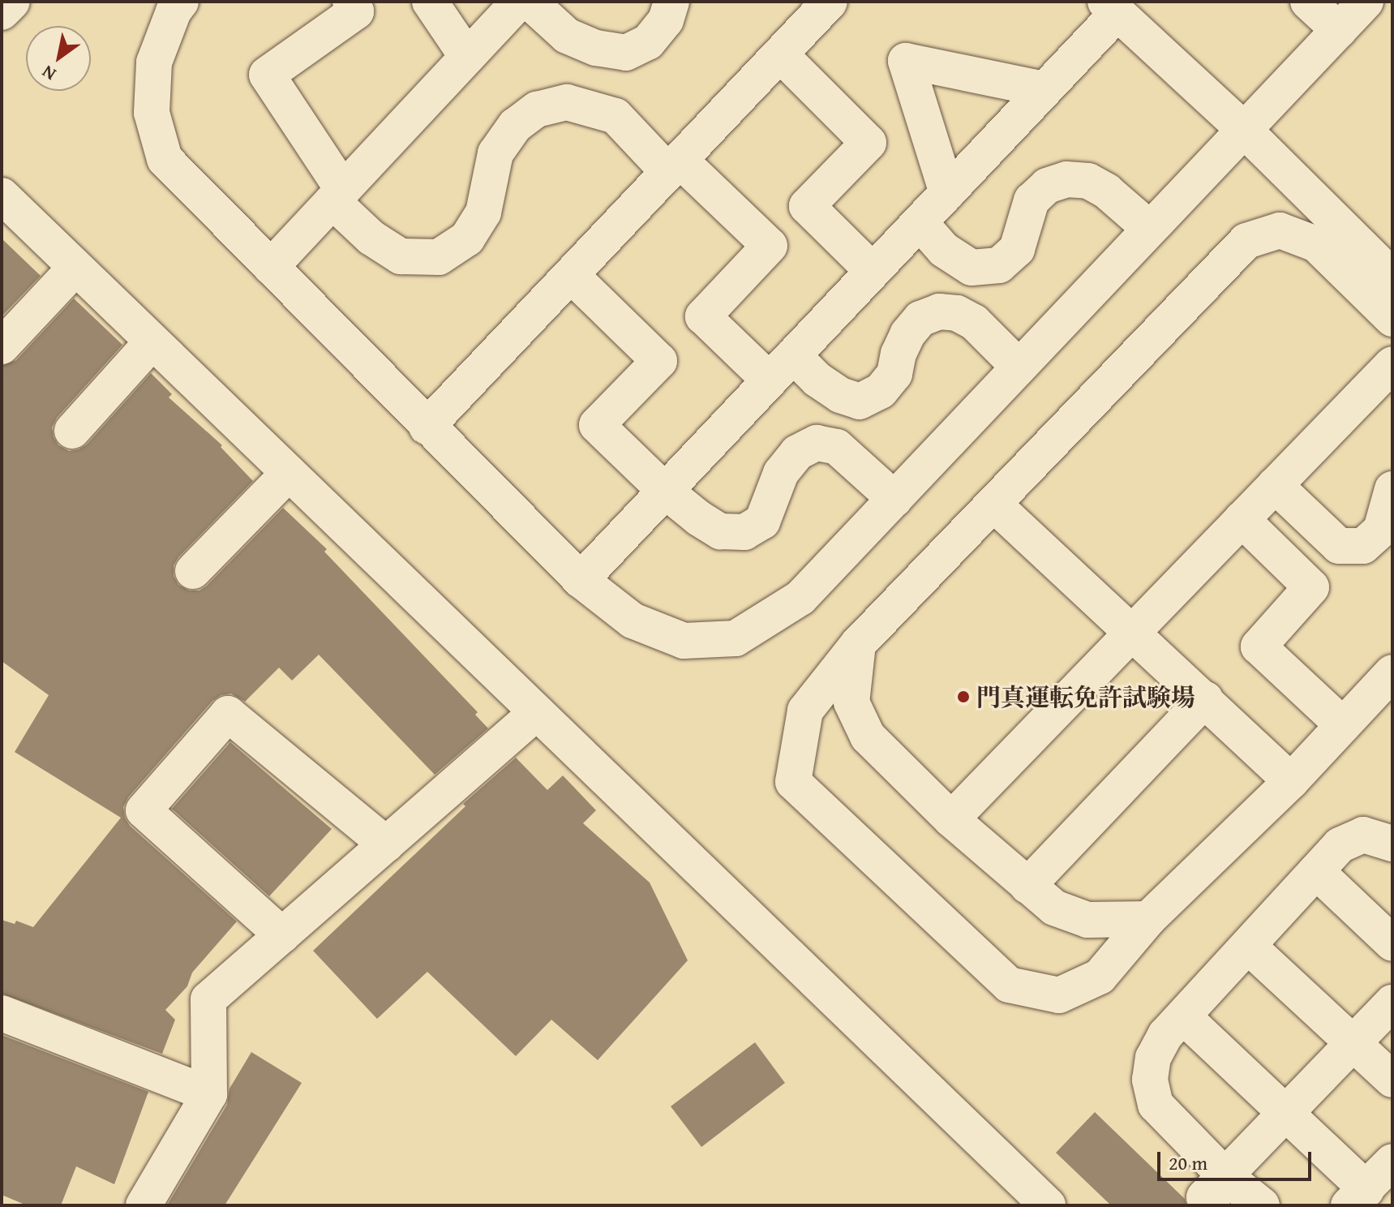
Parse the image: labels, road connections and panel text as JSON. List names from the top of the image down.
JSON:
{
  "places": ["門真運転免許試験場"],
  "scale_bar": "20 m",
  "north": "bottom left"
}
